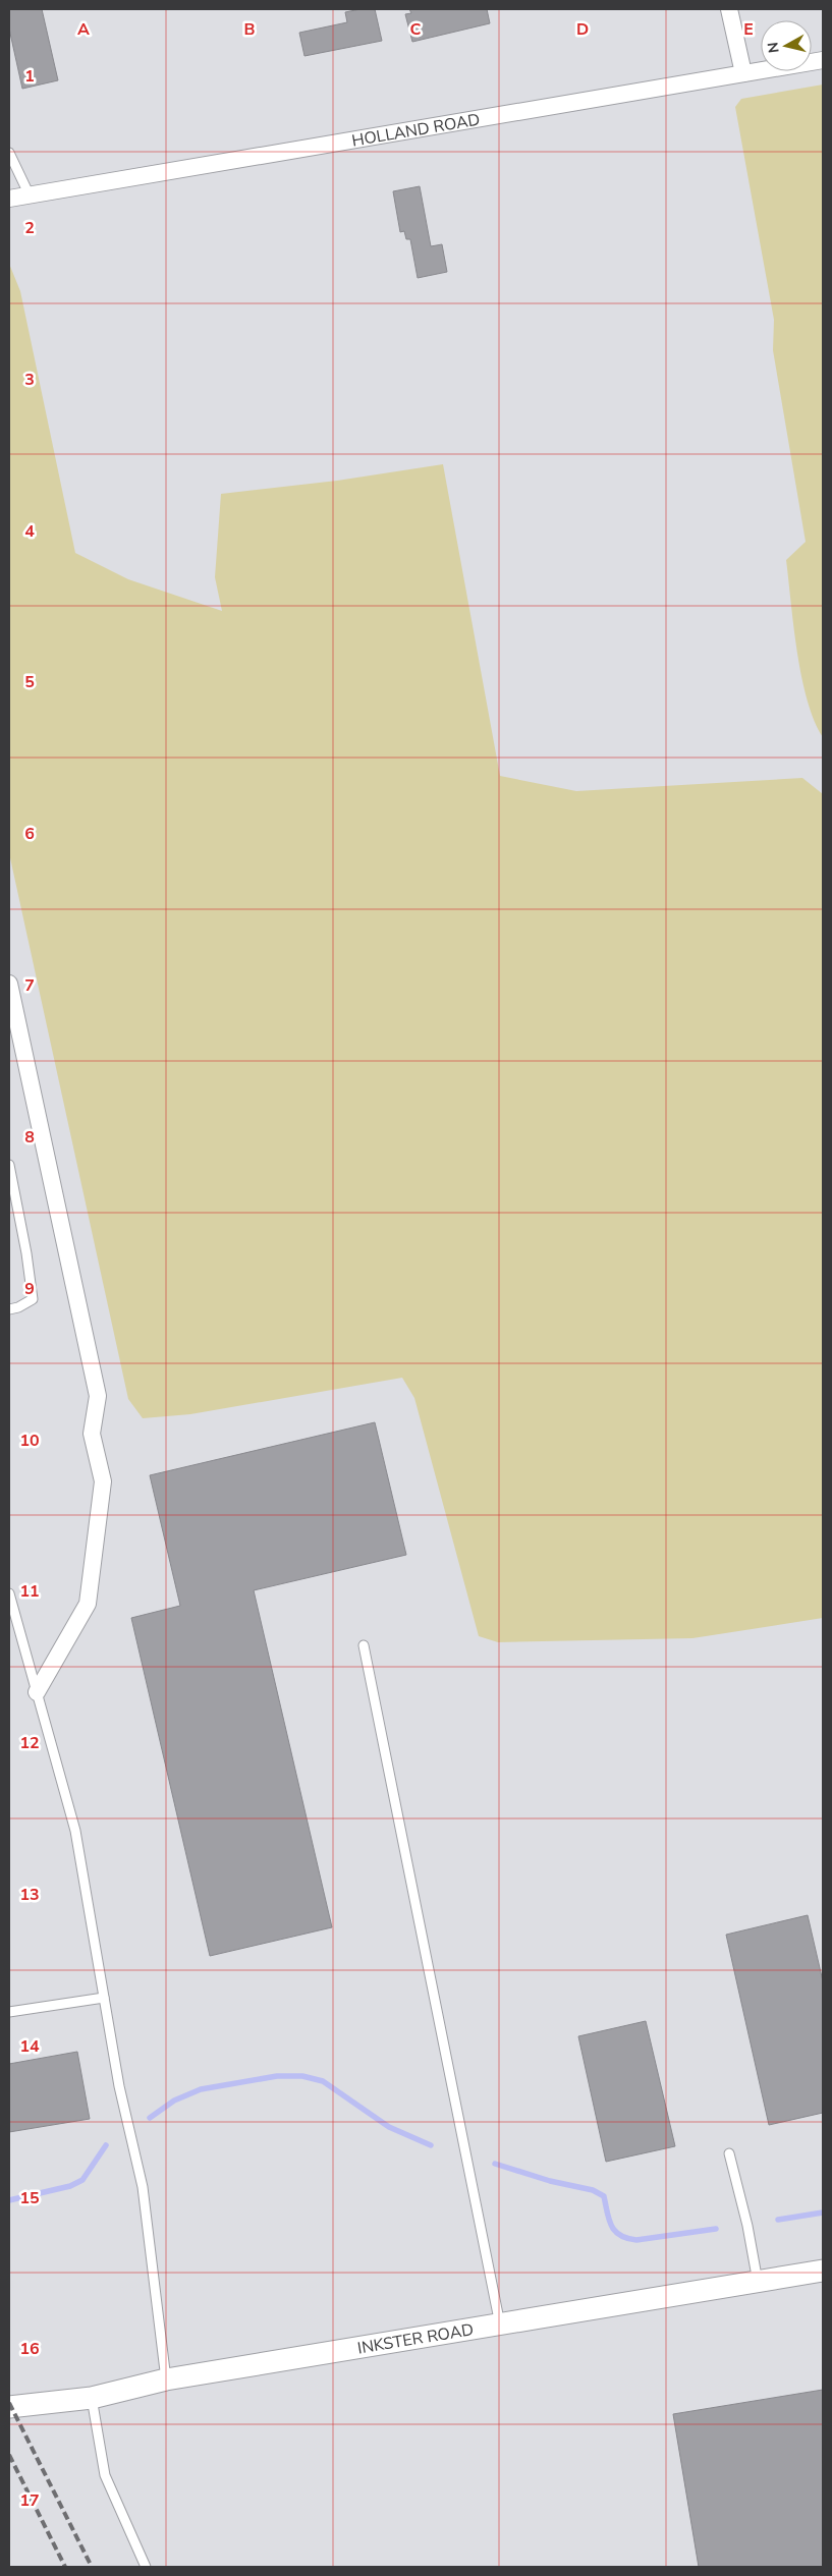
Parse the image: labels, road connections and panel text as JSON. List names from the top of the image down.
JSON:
{
  "streets": {
    "street": ["HOLLAND ROAD", "INKSTER ROAD"]
  },
  "north": "left",
  "grid": {
    "columns": [
      "A",
      "B",
      "C",
      "D",
      "E"
    ],
    "rows": [
      "1",
      "2",
      "3",
      "4",
      "5",
      "6",
      "7",
      "8",
      "9",
      "10",
      "11",
      "12",
      "13",
      "14",
      "15",
      "16",
      "17"
    ]
  }
}
